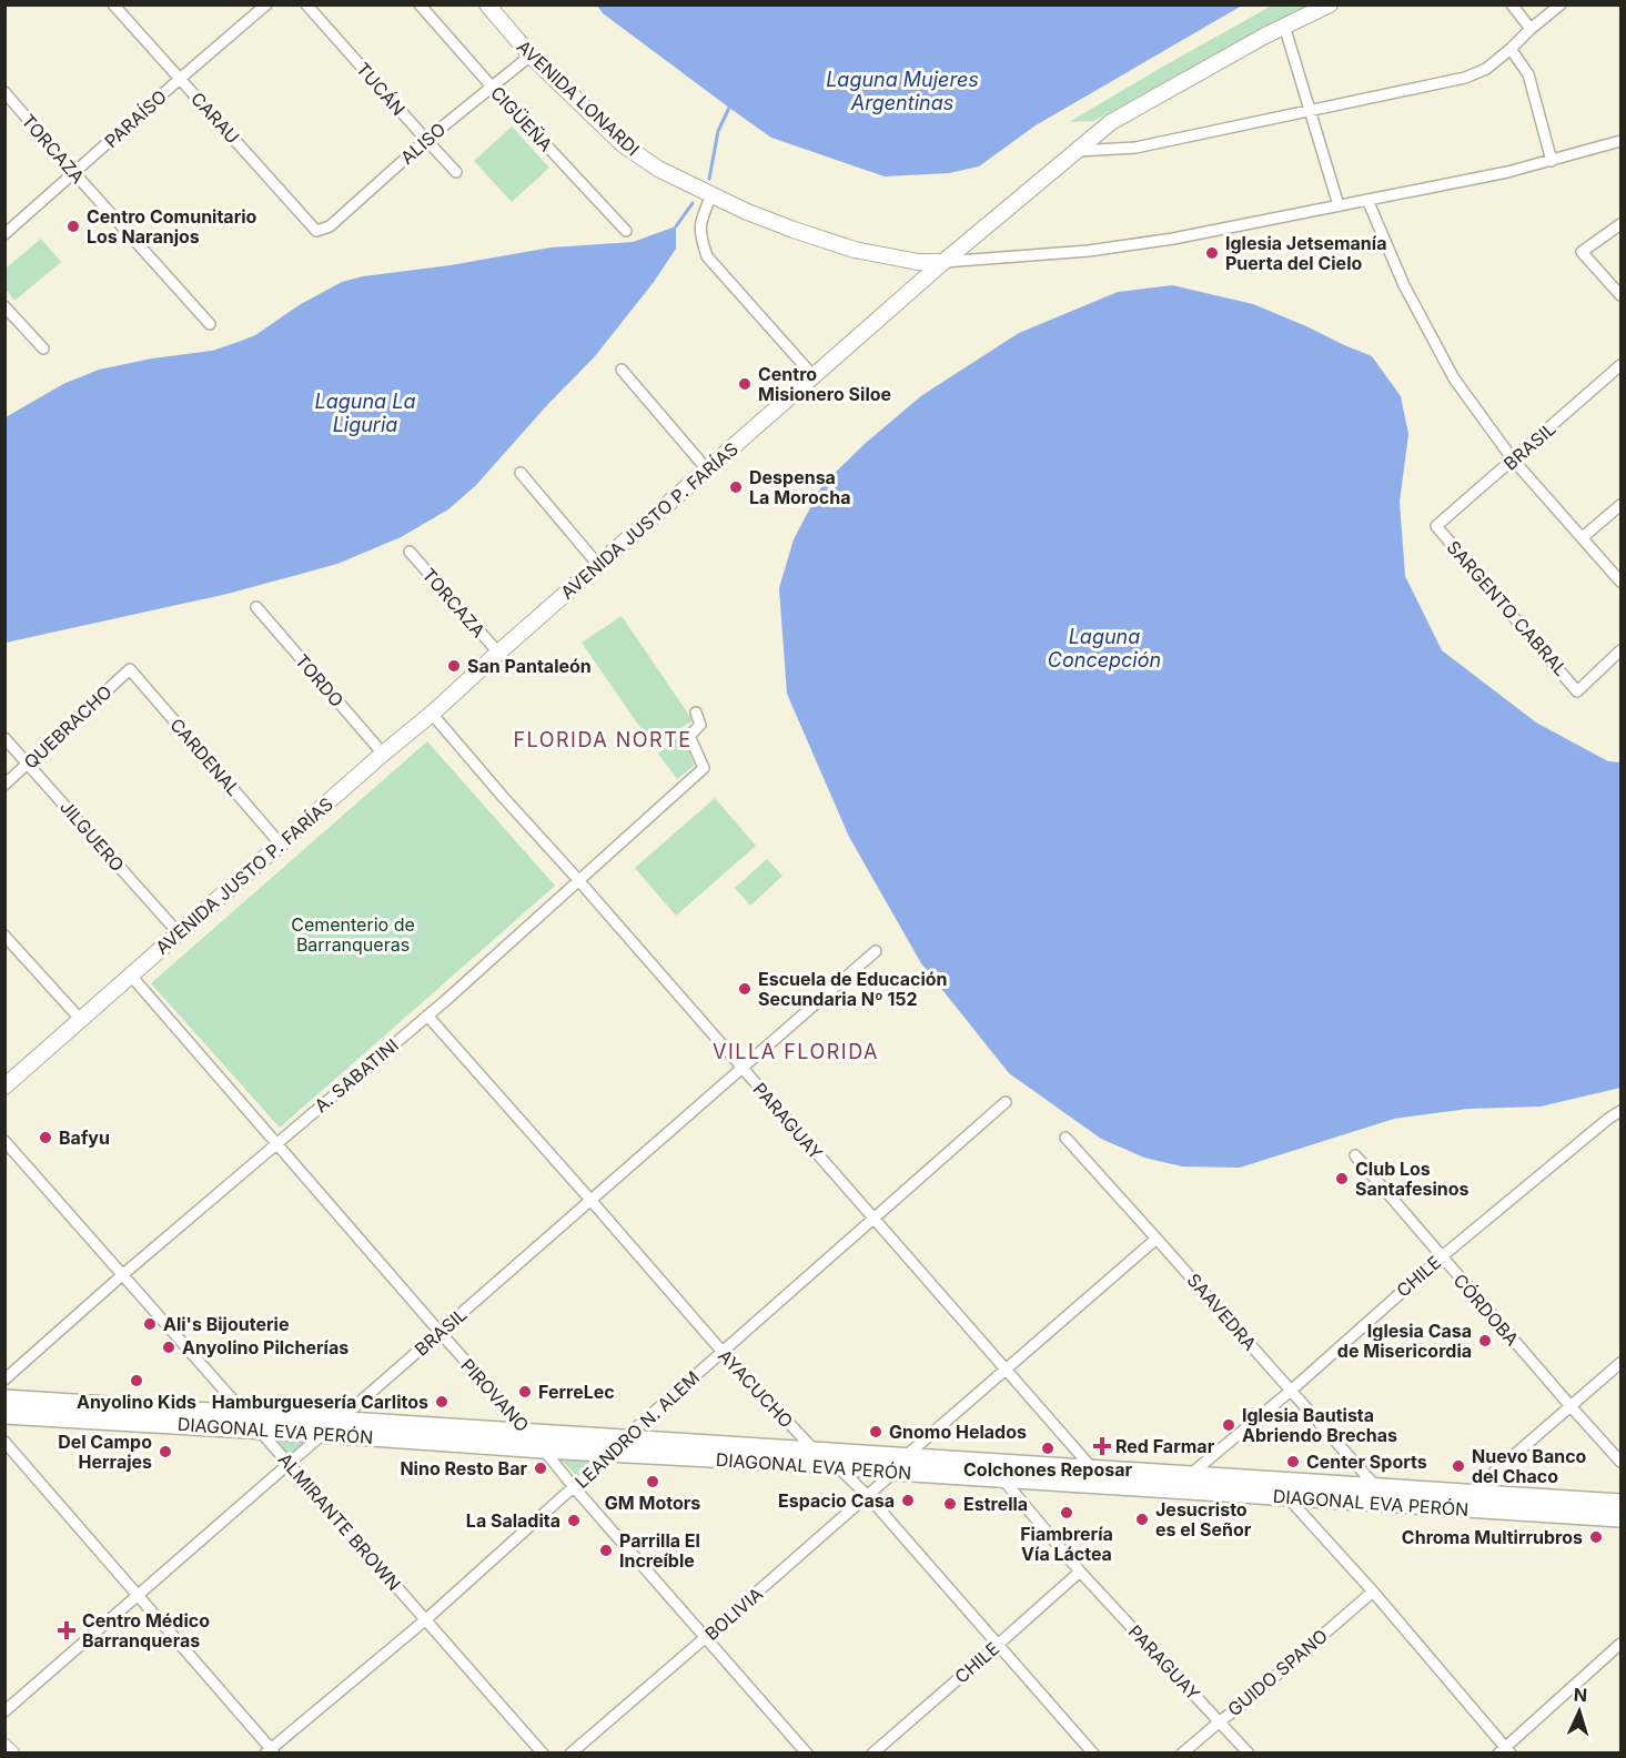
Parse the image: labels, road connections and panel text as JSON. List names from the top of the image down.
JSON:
{
  "streets": {
    "main road": ["DIAGONAL EVA PERÓN"],
    "street": [
      "TUCÁN",
      "AVENIDA LONARDI",
      "CARAU",
      "PARAÍSO",
      "CIGÜEÑA",
      "ALISO",
      "TORCAZA",
      "BRASIL",
      "AVENIDA JUSTO P. FARÍAS",
      "SARGENTO CABRAL",
      "TORDO",
      "QUEBRACHO",
      "CARDENAL",
      "JILGUERO",
      "A. SABATINI",
      "PARAGUAY",
      "CHILE",
      "CÓRDOBA",
      "SAAVEDRA",
      "AYACUCHO",
      "PIROVANO",
      "LEANDRO N. ALEM",
      "ALMIRANTE BROWN",
      "BOLIVIA",
      "GUIDO SPANO"
    ]
  },
  "crossings": [
    ["TUCÁN", "ALISO"],
    ["AVENIDA LONARDI", "ALISO"],
    ["AVENIDA LONARDI", "AVENIDA JUSTO P. FARÍAS"],
    ["CARAU", "PARAÍSO"],
    ["CARAU", "ALISO"],
    ["PARAÍSO", "TORCAZA"],
    ["CIGÜEÑA", "ALISO"],
    ["TORCAZA", "AVENIDA JUSTO P. FARÍAS"],
    ["BRASIL", "SARGENTO CABRAL"],
    ["BRASIL", "PARAGUAY"],
    ["BRASIL", "AYACUCHO"],
    ["BRASIL", "PIROVANO"],
    ["BRASIL", "DIAGONAL EVA PERÓN"],
    ["BRASIL", "ALMIRANTE BROWN"],
    ["AVENIDA JUSTO P. FARÍAS", "TORDO"],
    ["AVENIDA JUSTO P. FARÍAS", "CARDENAL"],
    ["AVENIDA JUSTO P. FARÍAS", "JILGUERO"],
    ["AVENIDA JUSTO P. FARÍAS", "PARAGUAY"],
    ["AVENIDA JUSTO P. FARÍAS", "PIROVANO"],
    ["QUEBRACHO", "CARDENAL"],
    ["QUEBRACHO", "JILGUERO"],
    ["A. SABATINI", "PARAGUAY"],
    ["A. SABATINI", "AYACUCHO"],
    ["A. SABATINI", "PIROVANO"],
    ["A. SABATINI", "ALMIRANTE BROWN"],
    ["PARAGUAY", "CHILE"],
    ["PARAGUAY", "LEANDRO N. ALEM"],
    ["PARAGUAY", "DIAGONAL EVA PERÓN"],
    ["PARAGUAY", "GUIDO SPANO"],
    ["CHILE", "CÓRDOBA"],
    ["CHILE", "SAAVEDRA"],
    ["CHILE", "AYACUCHO"],
    ["CHILE", "DIAGONAL EVA PERÓN"],
    ["SAAVEDRA", "DIAGONAL EVA PERÓN"],
    ["AYACUCHO", "LEANDRO N. ALEM"],
    ["AYACUCHO", "DIAGONAL EVA PERÓN"],
    ["AYACUCHO", "BOLIVIA"],
    ["PIROVANO", "LEANDRO N. ALEM"],
    ["PIROVANO", "DIAGONAL EVA PERÓN"],
    ["PIROVANO", "BOLIVIA"],
    ["LEANDRO N. ALEM", "DIAGONAL EVA PERÓN"],
    ["LEANDRO N. ALEM", "ALMIRANTE BROWN"],
    ["DIAGONAL EVA PERÓN", "ALMIRANTE BROWN"],
    ["DIAGONAL EVA PERÓN", "BOLIVIA"]
  ],
  "districts": ["FLORIDA NORTE", "VILLA FLORIDA"],
  "water": ["Laguna Mujeres Argentinas", "Laguna La Liguria", "Laguna Concepción"],
  "parks": ["Cementerio de Barranqueras"],
  "places": {
    "other": [
      "Centro Comunitario Los Naranjos",
      "Iglesia Jetsemanía Puerta del Cielo",
      "Centro Misionero Siloe",
      "Despensa La Morocha",
      "San Pantaleón",
      "Escuela de Educación Secundaria Nº 152",
      "Bafyu",
      "Club Los Santafesinos",
      "Ali's Bijouterie",
      "Iglesia Casa de Misericordia",
      "Anyolino Pilcherías",
      "Anyolino Kids",
      "FerreLec",
      "Hamburguesería Carlitos",
      "Iglesia Bautista Abriendo Brechas",
      "Gnomo Helados",
      "Colchones Reposar",
      "Del Campo Herrajes",
      "Center Sports",
      "Nuevo Banco del Chaco",
      "Nino Resto Bar",
      "GM Motors",
      "Espacio Casa",
      "Estrella",
      "Fiambrería Vía Láctea",
      "Jesucristo es el Señor",
      "La Saladita",
      "Chroma Multirrubros",
      "Parrilla El Increíble"
    ],
    "health": ["Red Farmar", "Centro Médico Barranqueras"]
  },
  "north": "top"
}
